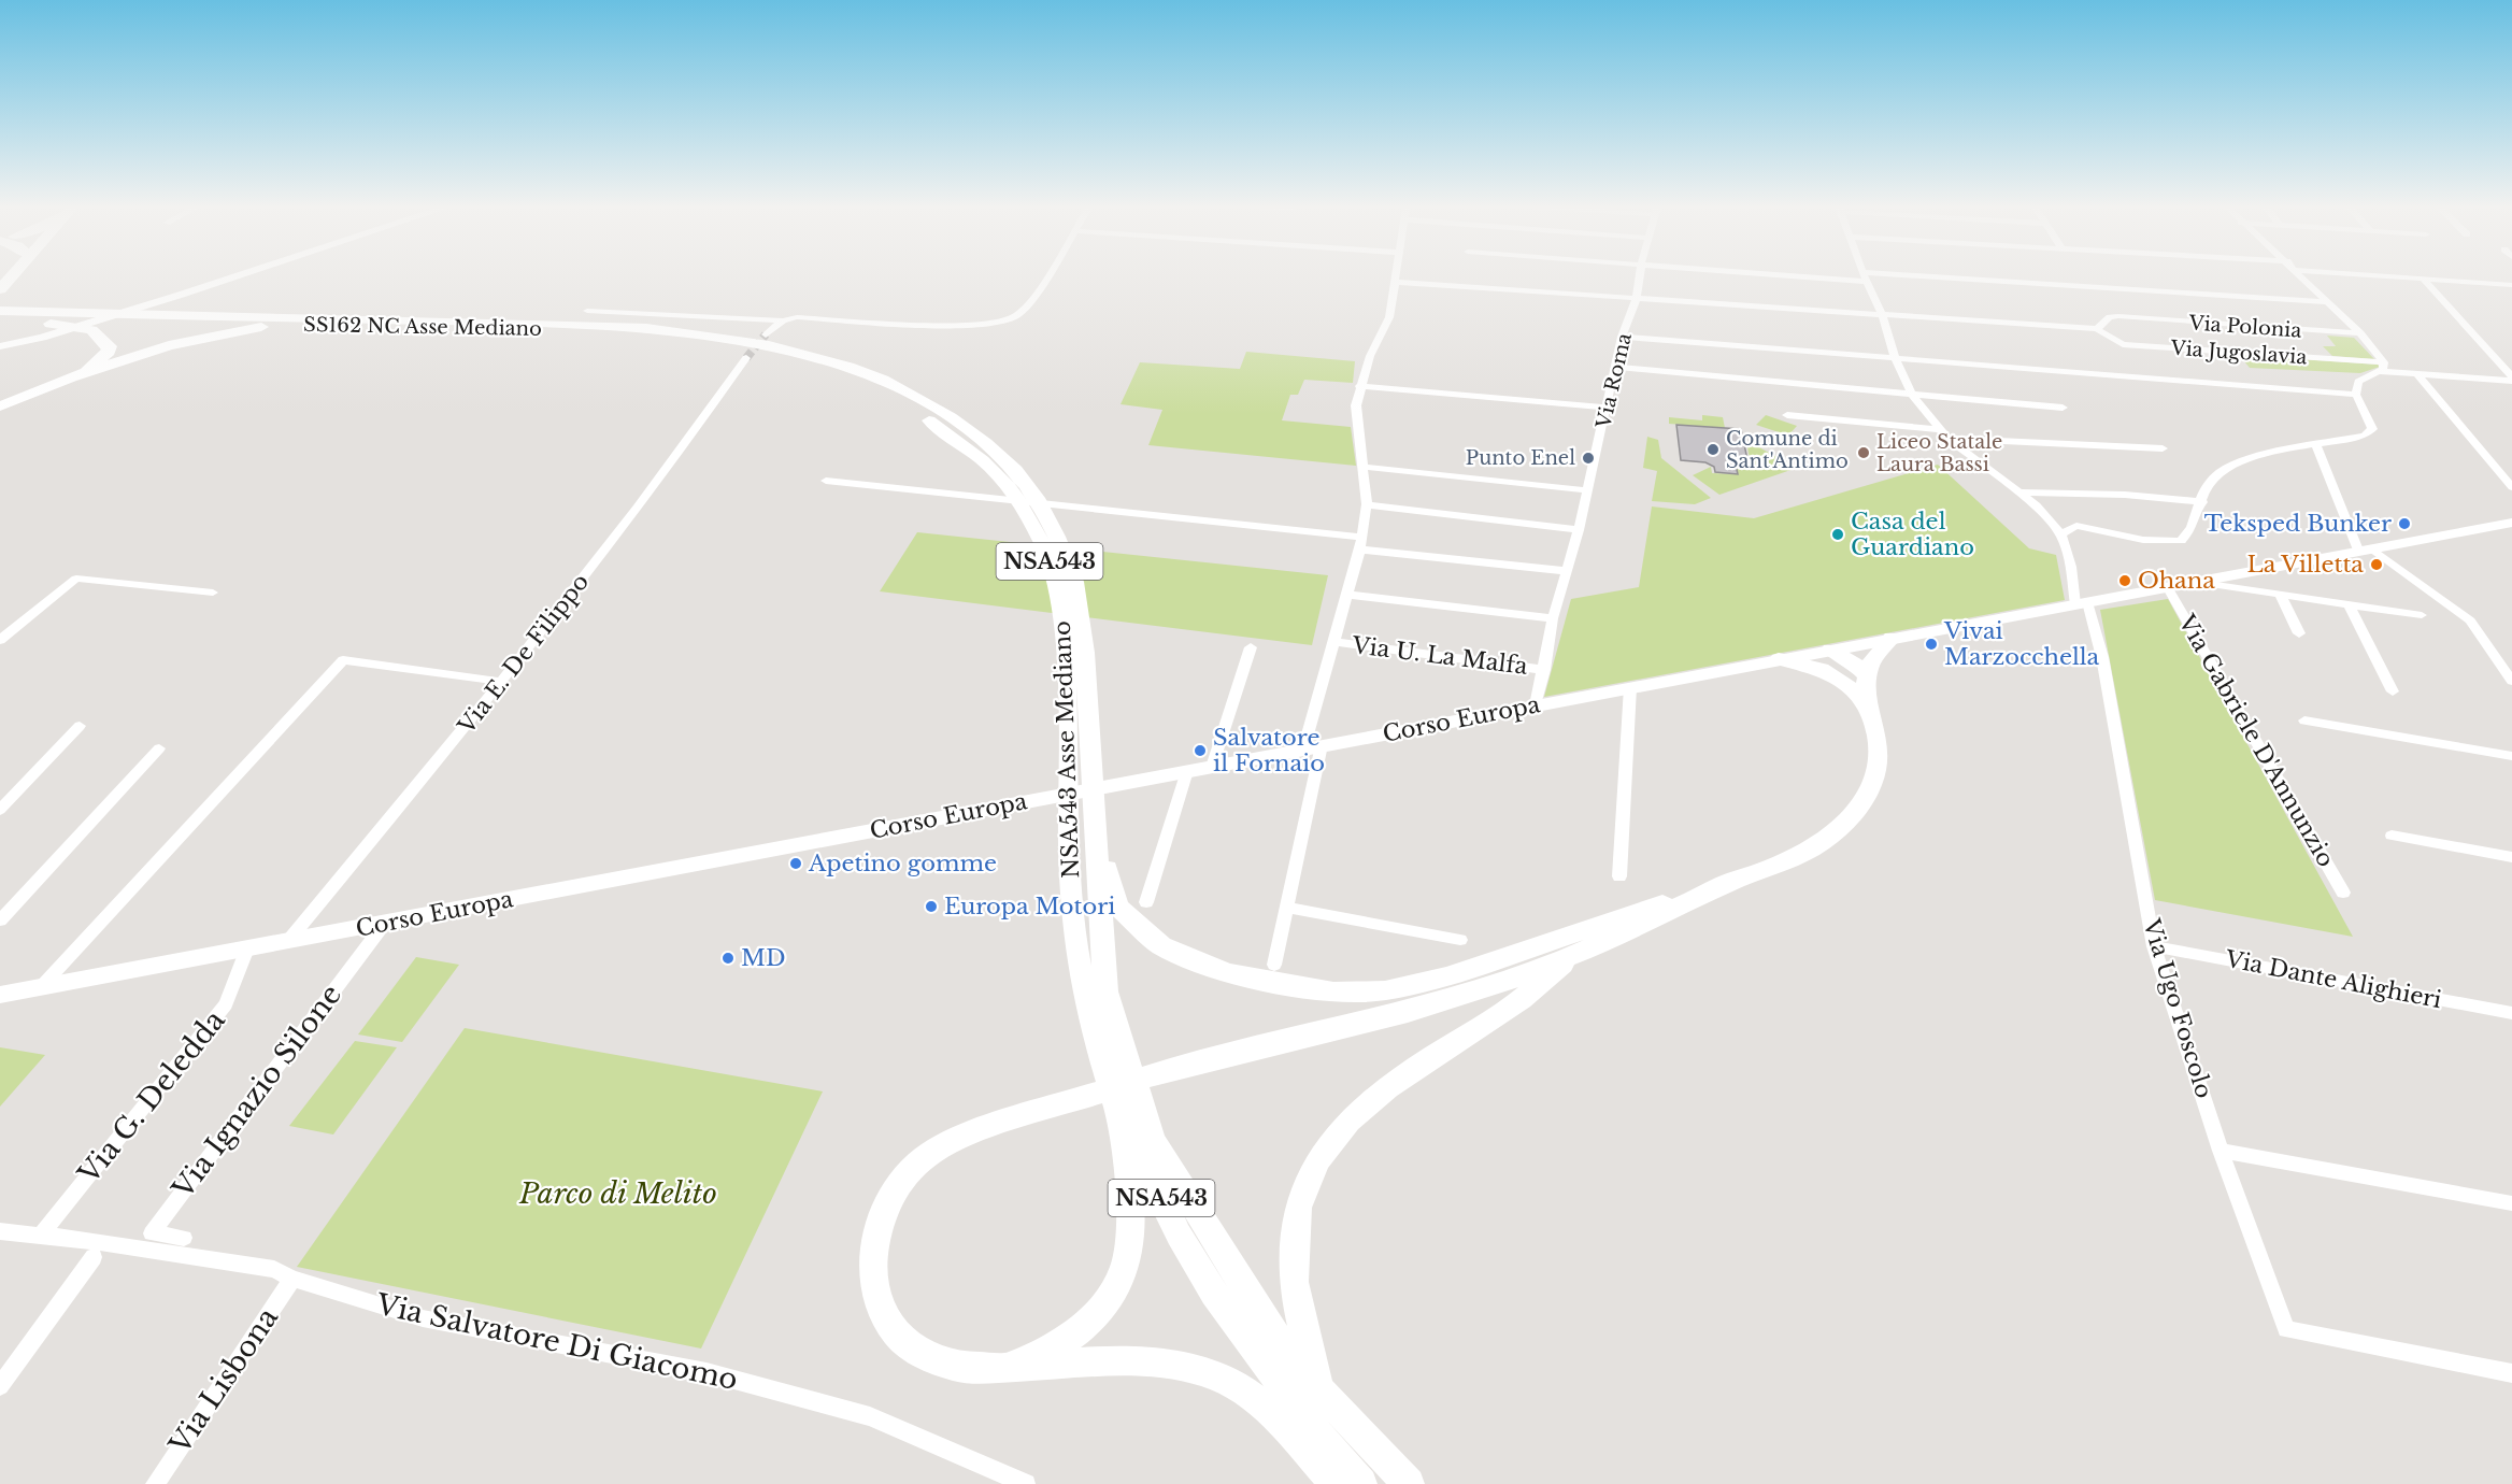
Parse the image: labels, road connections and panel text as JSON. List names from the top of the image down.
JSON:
{
  "streets": {
    "main road": [
      "SS162 NC Asse Mediano",
      "NSA543",
      "Corso Europa",
      "NSA543 Asse Mediano"
    ],
    "street": [
      "Via Polonia",
      "Via Jugoslavia",
      "Via Roma",
      "Via E. De Filippo",
      "Via U. La Malfa",
      "Via Gabriele D'Annunzio",
      "Via Dante Alighieri",
      "Via Ugo Foscolo",
      "Via Ignazio Silone",
      "Via G. Deledda",
      "Via Salvatore Di Giacomo",
      "Via Lisbona"
    ]
  },
  "crossings": [
    ["SS162 NC Asse Mediano", "NSA543 Asse Mediano"],
    ["Via Polonia", "Via Jugoslavia"],
    ["Via Roma", "Via U. La Malfa"],
    ["Via Roma", "Corso Europa"],
    ["Via E. De Filippo", "Corso Europa"],
    ["Corso Europa", "Via Gabriele D'Annunzio"],
    ["Corso Europa", "Via Ugo Foscolo"],
    ["Corso Europa", "Via Ignazio Silone"],
    ["Corso Europa", "Via G. Deledda"],
    ["Via Dante Alighieri", "Via Ugo Foscolo"],
    ["Via G. Deledda", "Via Salvatore Di Giacomo"],
    ["Via Salvatore Di Giacomo", "Via Lisbona"]
  ],
  "parks": ["Parco di Melito"],
  "places": [
    "Comune di Sant'Antimo",
    "Liceo Statale Laura Bassi",
    "Punto Enel",
    "Teksped Bunker",
    "Casa del Guardiano",
    "La Villetta",
    "Ohana",
    "Vivai Marzocchella",
    "Salvatore il Fornaio",
    "Apetino gomme",
    "Europa Motori",
    "MD"
  ]
}
